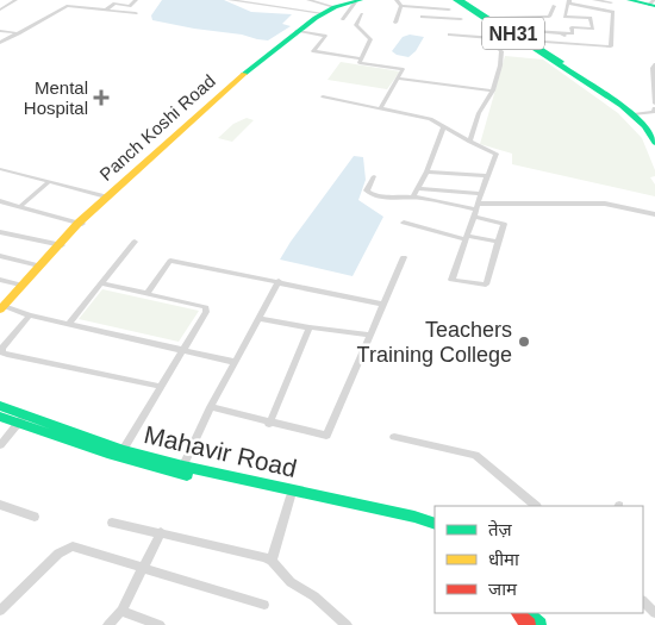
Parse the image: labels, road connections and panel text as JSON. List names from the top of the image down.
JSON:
{
  "streets": {
    "main road": ["NH31", "Panch Koshi Road", "Mahavir Road"]
  },
  "places": {
    "health": ["Mental Hospital"],
    "other": ["Teachers Training College"]
  },
  "legend": ["तेज़", "धीमा", "जाम"]
}
